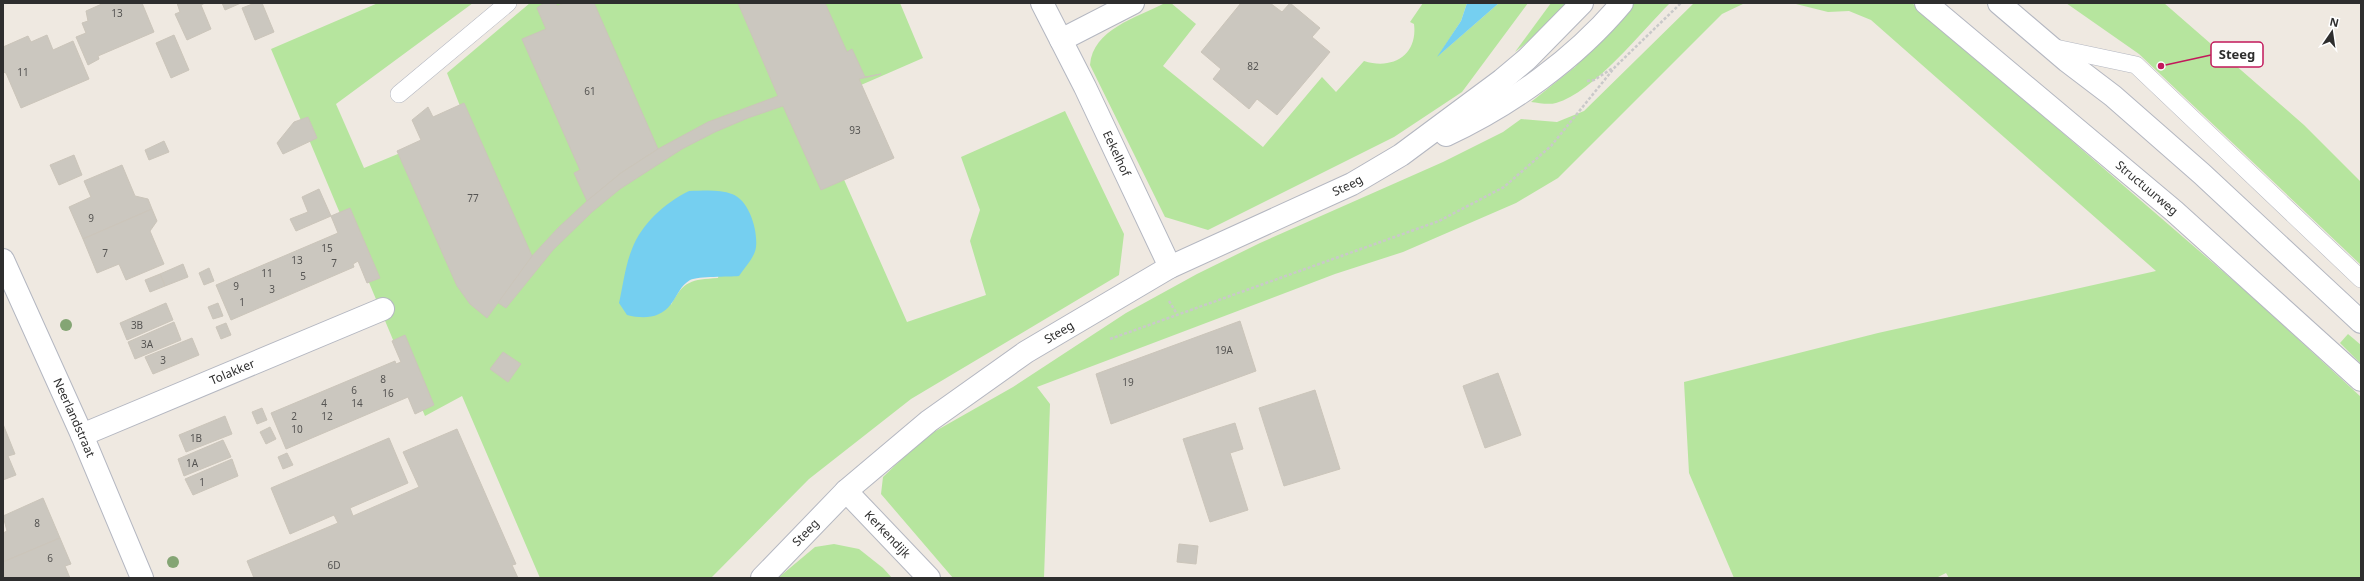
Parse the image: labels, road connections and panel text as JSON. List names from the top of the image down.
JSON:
{
  "streets": {
    "street": [
      "Eekelhof",
      "Steeg",
      "Structuurweg",
      "Tolakker",
      "Neerlandstraat",
      "Kerkendijk"
    ]
  },
  "crossings": [
    ["Eekelhof", "Steeg"],
    ["Steeg", "Kerkendijk"],
    ["Tolakker", "Neerlandstraat"]
  ],
  "places": ["Steeg"],
  "house_numbers": [
    "13",
    "82",
    "11",
    "61",
    "93",
    "77",
    "9",
    "15",
    "7",
    "13",
    "7",
    "11",
    "5",
    "9",
    "3",
    "1",
    "3B",
    "3A",
    "19A",
    "3",
    "8",
    "19",
    "6",
    "16",
    "4",
    "14",
    "2",
    "12",
    "10",
    "1B",
    "1A",
    "1",
    "8",
    "6",
    "6D"
  ],
  "north": "top"
}
